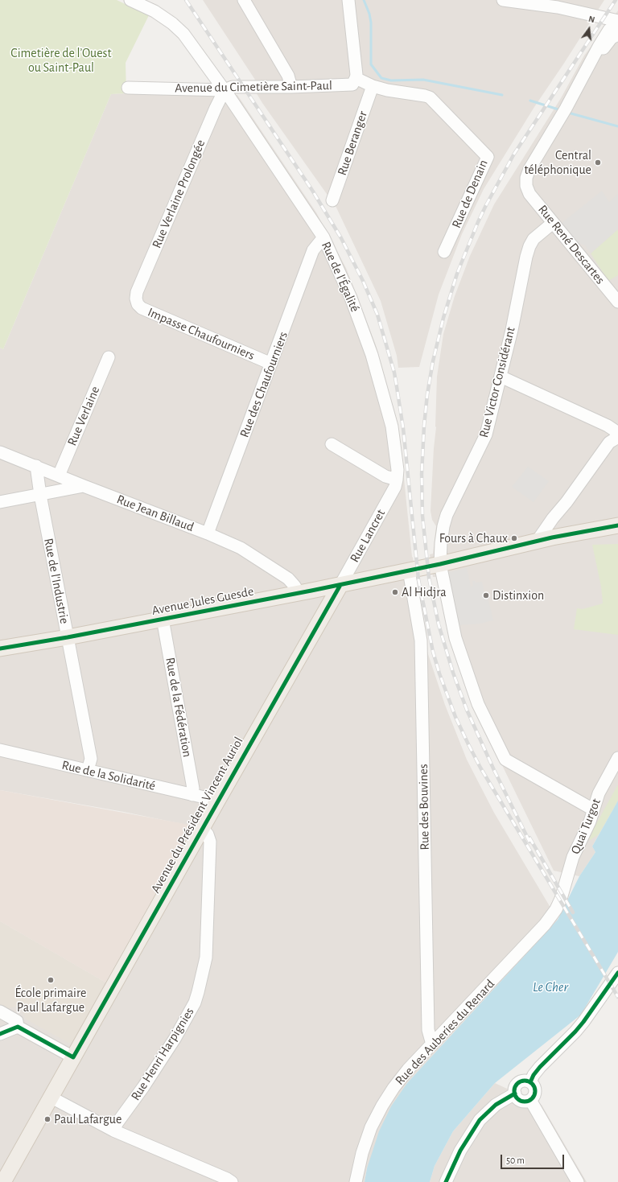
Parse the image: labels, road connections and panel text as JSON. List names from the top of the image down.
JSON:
{
  "streets": {
    "main road": ["Avenue Jules Guesde", "Avenue du Président Vincent Auriol"],
    "street": [
      "Avenue du Cimetière Saint-Paul",
      "Rue Beranger",
      "Rue Verlaine Prolongée",
      "Rue de Denain",
      "Rue René Descartes",
      "Rue de l'Égalité",
      "Impasse Chaufourniers",
      "Rue Victor Considérant",
      "Rue des Chaufourniers",
      "Rue Verlaine",
      "Rue Jean Billaud",
      "Rue Lancret",
      "Rue de l'Industrie",
      "Rue de la Fédération",
      "Rue de la Solidarité",
      "Rue des Bouvines",
      "Quai Turgot",
      "Rue des Auberies du Renard",
      "Rue Henri Harpignies"
    ]
  },
  "crossings": [
    ["Avenue du Cimetière Saint-Paul", "Rue Verlaine Prolongée"],
    ["Avenue du Cimetière Saint-Paul", "Rue de Denain"],
    ["Avenue du Cimetière Saint-Paul", "Rue de l'Égalité"],
    ["Rue Beranger", "Rue de Denain"],
    ["Rue Verlaine Prolongée", "Rue de l'Égalité"],
    ["Rue Verlaine Prolongée", "Impasse Chaufourniers"],
    ["Rue René Descartes", "Rue Victor Considérant"],
    ["Rue de l'Égalité", "Rue des Chaufourniers"],
    ["Rue de l'Égalité", "Rue Lancret"],
    ["Impasse Chaufourniers", "Rue des Chaufourniers"],
    ["Rue Victor Considérant", "Avenue Jules Guesde"],
    ["Rue Victor Considérant", "Quai Turgot"],
    ["Rue des Chaufourniers", "Rue Jean Billaud"],
    ["Rue Verlaine", "Rue Jean Billaud"],
    ["Rue Jean Billaud", "Rue de l'Industrie"],
    ["Rue Jean Billaud", "Avenue Jules Guesde"],
    ["Rue Lancret", "Avenue Jules Guesde"],
    ["Rue Lancret", "Avenue du Président Vincent Auriol"],
    ["Rue de l'Industrie", "Avenue Jules Guesde"],
    ["Rue de l'Industrie", "Rue de la Solidarité"],
    ["Avenue Jules Guesde", "Rue de la Fédération"],
    ["Avenue Jules Guesde", "Rue des Bouvines"],
    ["Avenue Jules Guesde", "Avenue du Président Vincent Auriol"],
    ["Rue de la Fédération", "Rue de la Solidarité"],
    ["Rue de la Solidarité", "Avenue du Président Vincent Auriol"],
    ["Rue des Bouvines", "Rue des Auberies du Renard"],
    ["Avenue du Président Vincent Auriol", "Rue Henri Harpignies"],
    ["Quai Turgot", "Rue des Auberies du Renard"]
  ],
  "water": ["Le Cher"],
  "parks": ["Cimetière de l’Ouest ou Saint-Paul"],
  "places": [
    "Central téléphonique",
    "Fours à Chaux",
    "Al Hidjra",
    "Distinxion",
    "École primaire Paul Lafargue",
    "Paul Lafargue"
  ],
  "scale_bar": "50 m",
  "north": "top"
}
